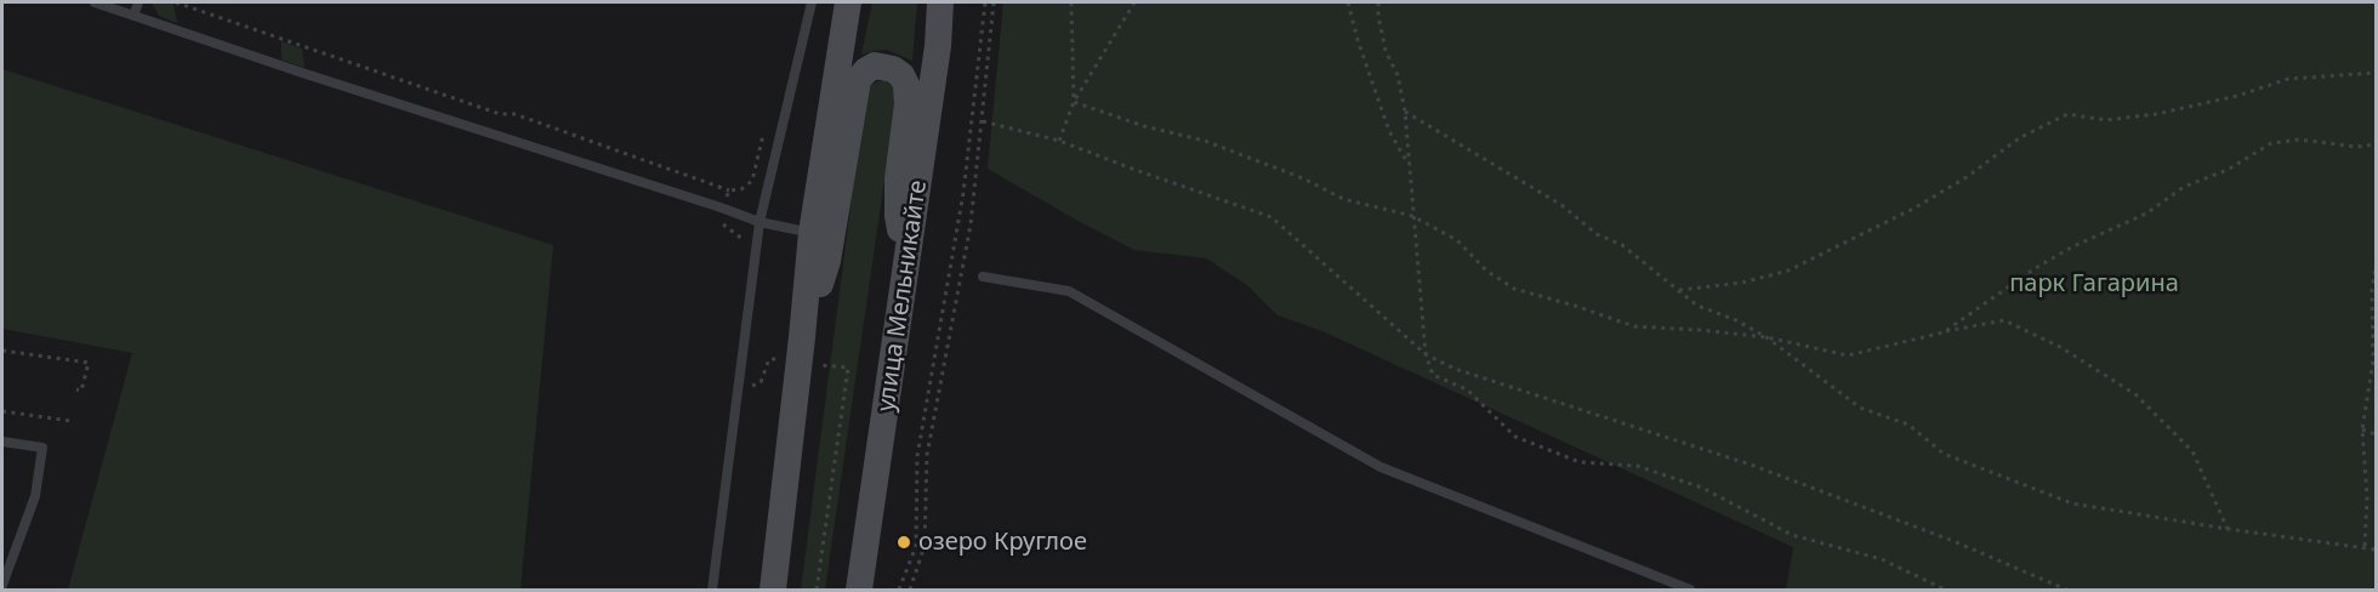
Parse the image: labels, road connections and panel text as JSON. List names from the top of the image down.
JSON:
{
  "streets": {
    "main road": ["улица Мельникайте"]
  },
  "parks": ["парк Гагарина"],
  "places": ["озеро Круглое"]
}
